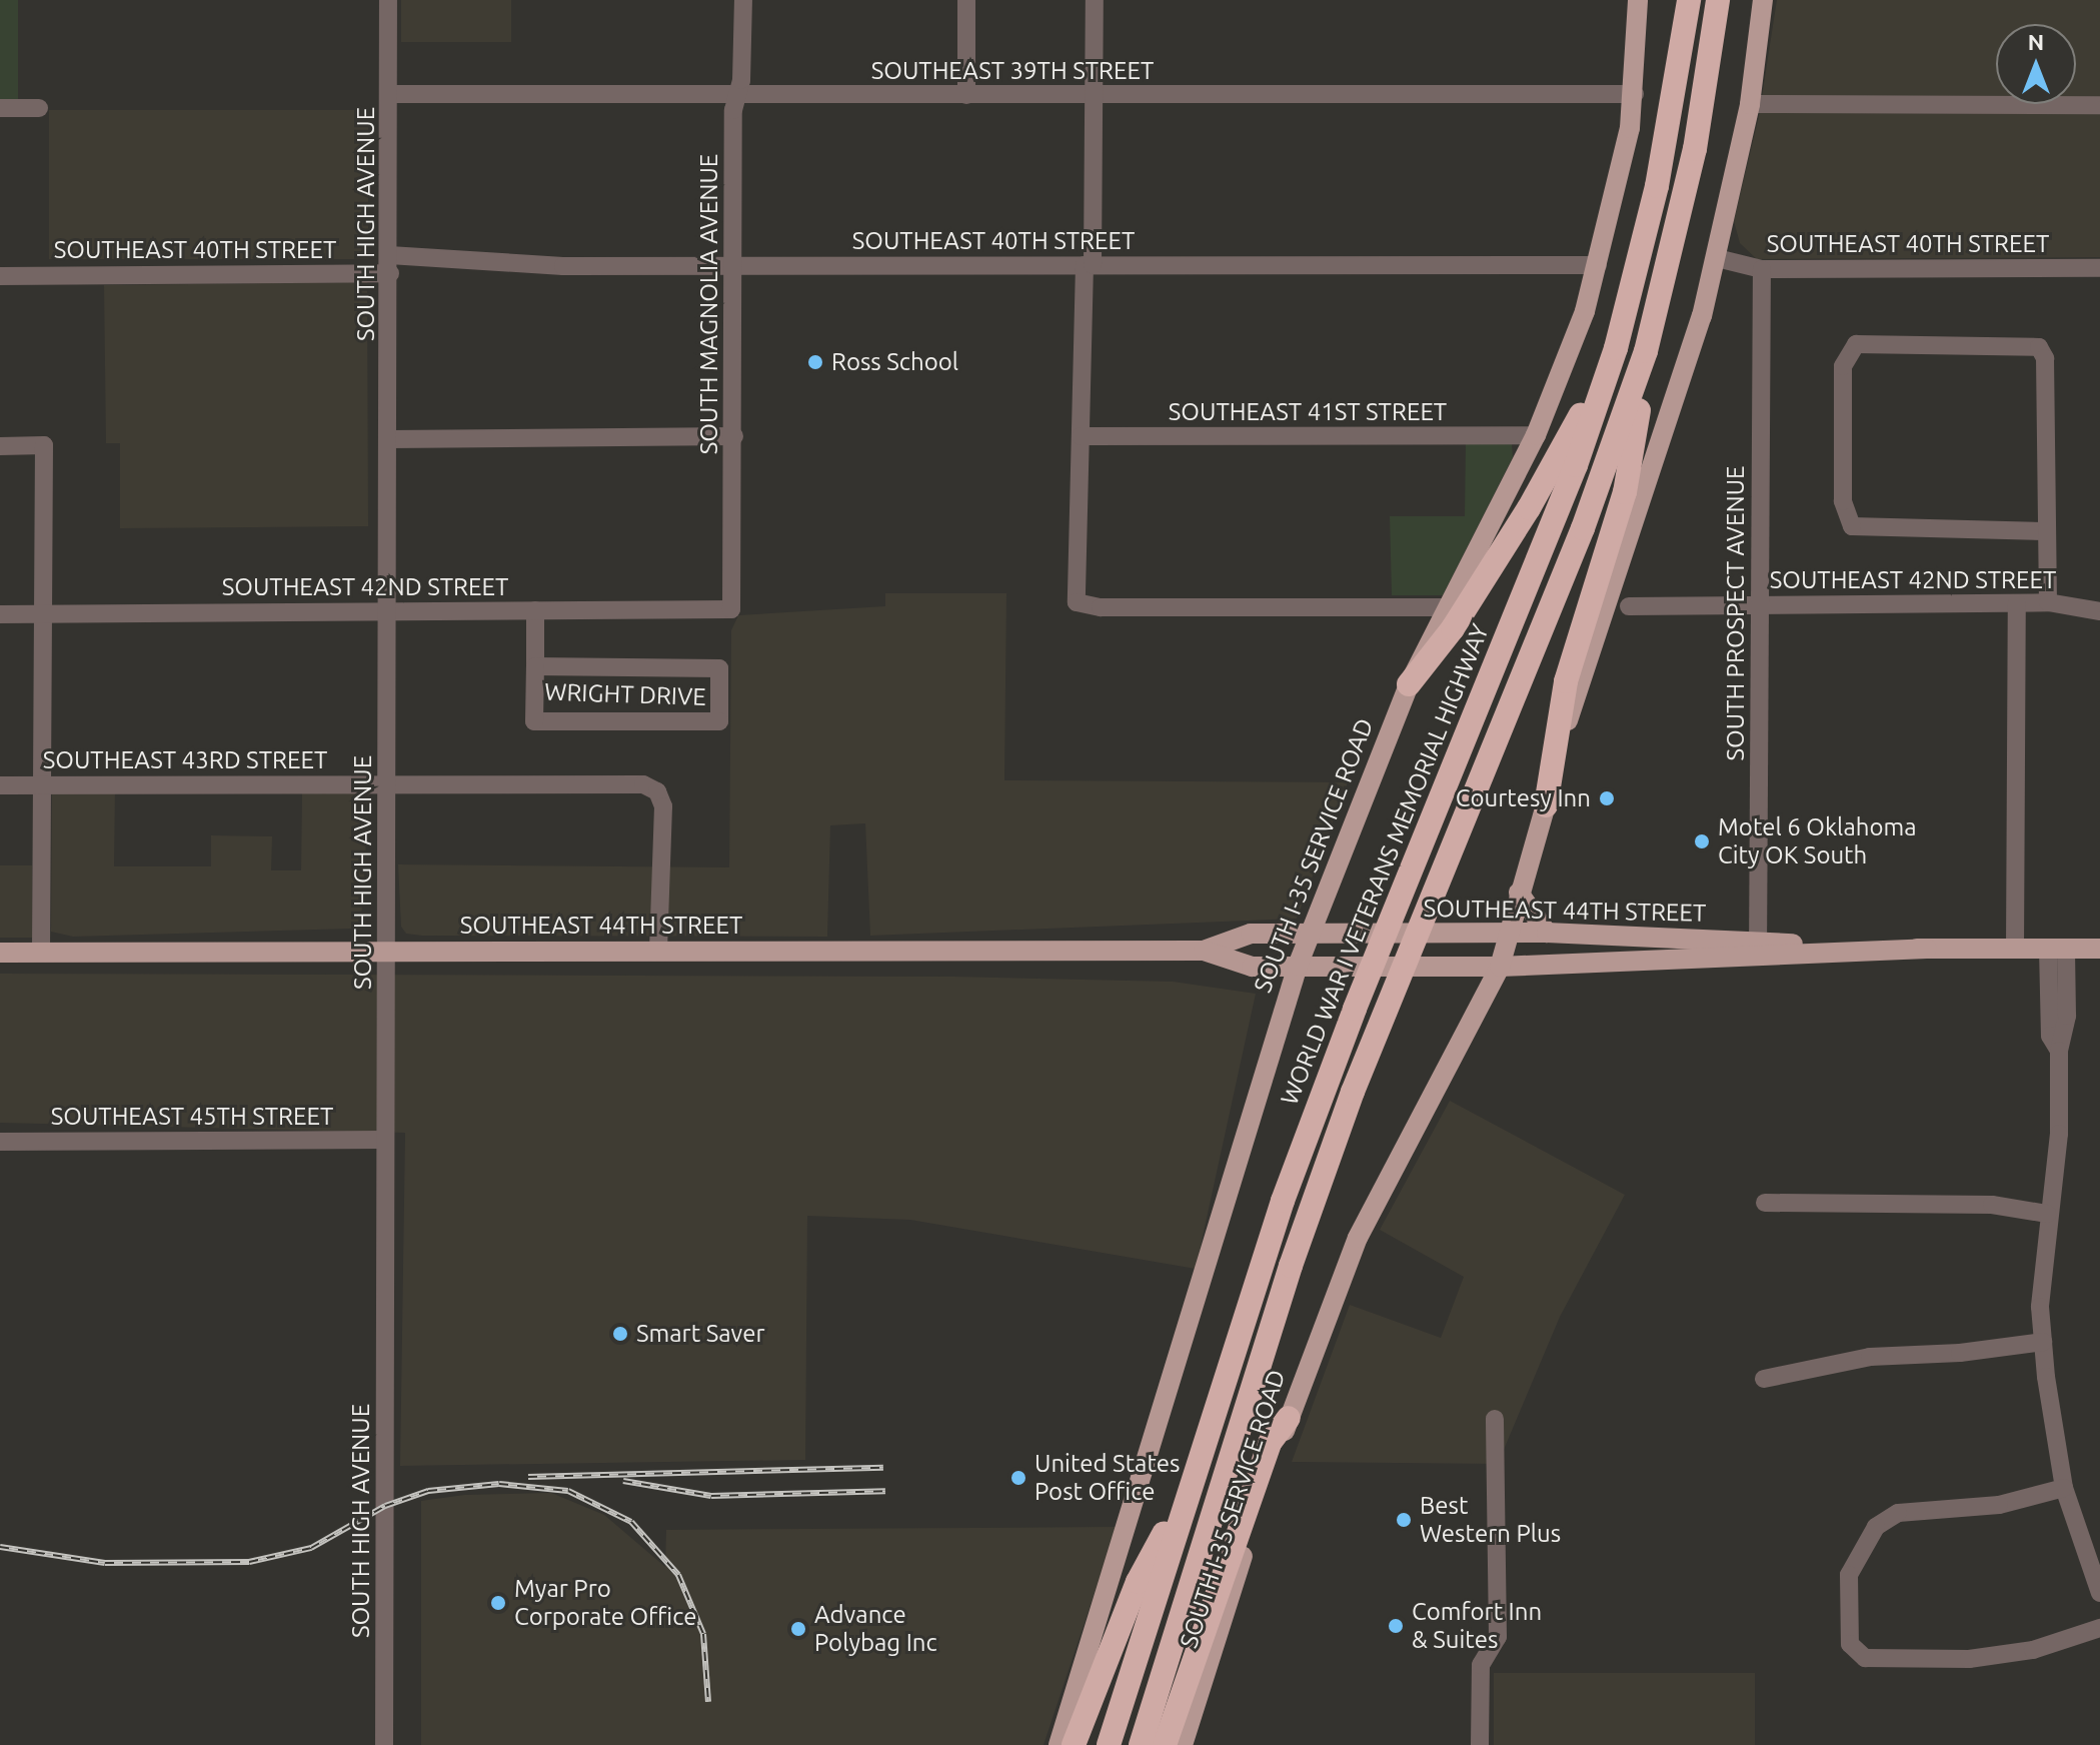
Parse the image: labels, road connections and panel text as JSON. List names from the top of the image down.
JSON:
{
  "streets": {
    "highway": ["WORLD WAR I VETERANS MEMORIAL HIGHWAY"],
    "main road": ["SOUTH I-35 SERVICE ROAD", "SOUTHEAST 44TH STREET"],
    "street": [
      "SOUTHEAST 39TH STREET",
      "SOUTH HIGH AVENUE",
      "SOUTHEAST 40TH STREET",
      "SOUTH MAGNOLIA AVENUE",
      "SOUTHEAST 41ST STREET",
      "SOUTHEAST 42ND STREET",
      "SOUTH PROSPECT AVENUE",
      "WRIGHT DRIVE",
      "SOUTHEAST 43RD STREET",
      "SOUTHEAST 45TH STREET"
    ]
  },
  "crossings": [
    ["SOUTHEAST 39TH STREET", "SOUTH HIGH AVENUE"],
    ["SOUTHEAST 39TH STREET", "SOUTH MAGNOLIA AVENUE"],
    ["SOUTHEAST 39TH STREET", "SOUTH I-35 SERVICE ROAD"],
    ["SOUTH HIGH AVENUE", "SOUTHEAST 40TH STREET"],
    ["SOUTH HIGH AVENUE", "SOUTHEAST 42ND STREET"],
    ["SOUTH HIGH AVENUE", "SOUTHEAST 43RD STREET"],
    ["SOUTH HIGH AVENUE", "SOUTHEAST 44TH STREET"],
    ["SOUTH HIGH AVENUE", "SOUTHEAST 45TH STREET"],
    ["SOUTHEAST 40TH STREET", "SOUTH MAGNOLIA AVENUE"],
    ["SOUTHEAST 40TH STREET", "SOUTH PROSPECT AVENUE"],
    ["SOUTHEAST 40TH STREET", "SOUTH I-35 SERVICE ROAD"],
    ["SOUTH MAGNOLIA AVENUE", "SOUTHEAST 42ND STREET"],
    ["SOUTHEAST 41ST STREET", "SOUTH I-35 SERVICE ROAD"],
    ["SOUTHEAST 42ND STREET", "SOUTH PROSPECT AVENUE"],
    ["SOUTHEAST 42ND STREET", "WRIGHT DRIVE"],
    ["SOUTH PROSPECT AVENUE", "SOUTHEAST 44TH STREET"],
    ["SOUTHEAST 43RD STREET", "SOUTHEAST 44TH STREET"],
    ["SOUTH I-35 SERVICE ROAD", "SOUTHEAST 44TH STREET"]
  ],
  "places": [
    "Ross School",
    "Courtesy Inn",
    "Motel 6 Oklahoma City OK South",
    "Smart Saver",
    "United States Post Office",
    "Best Western Plus",
    "Myar Pro Corporate Office",
    "Comfort Inn & Suites",
    "Advance Polybag Inc"
  ],
  "north": "top"
}
